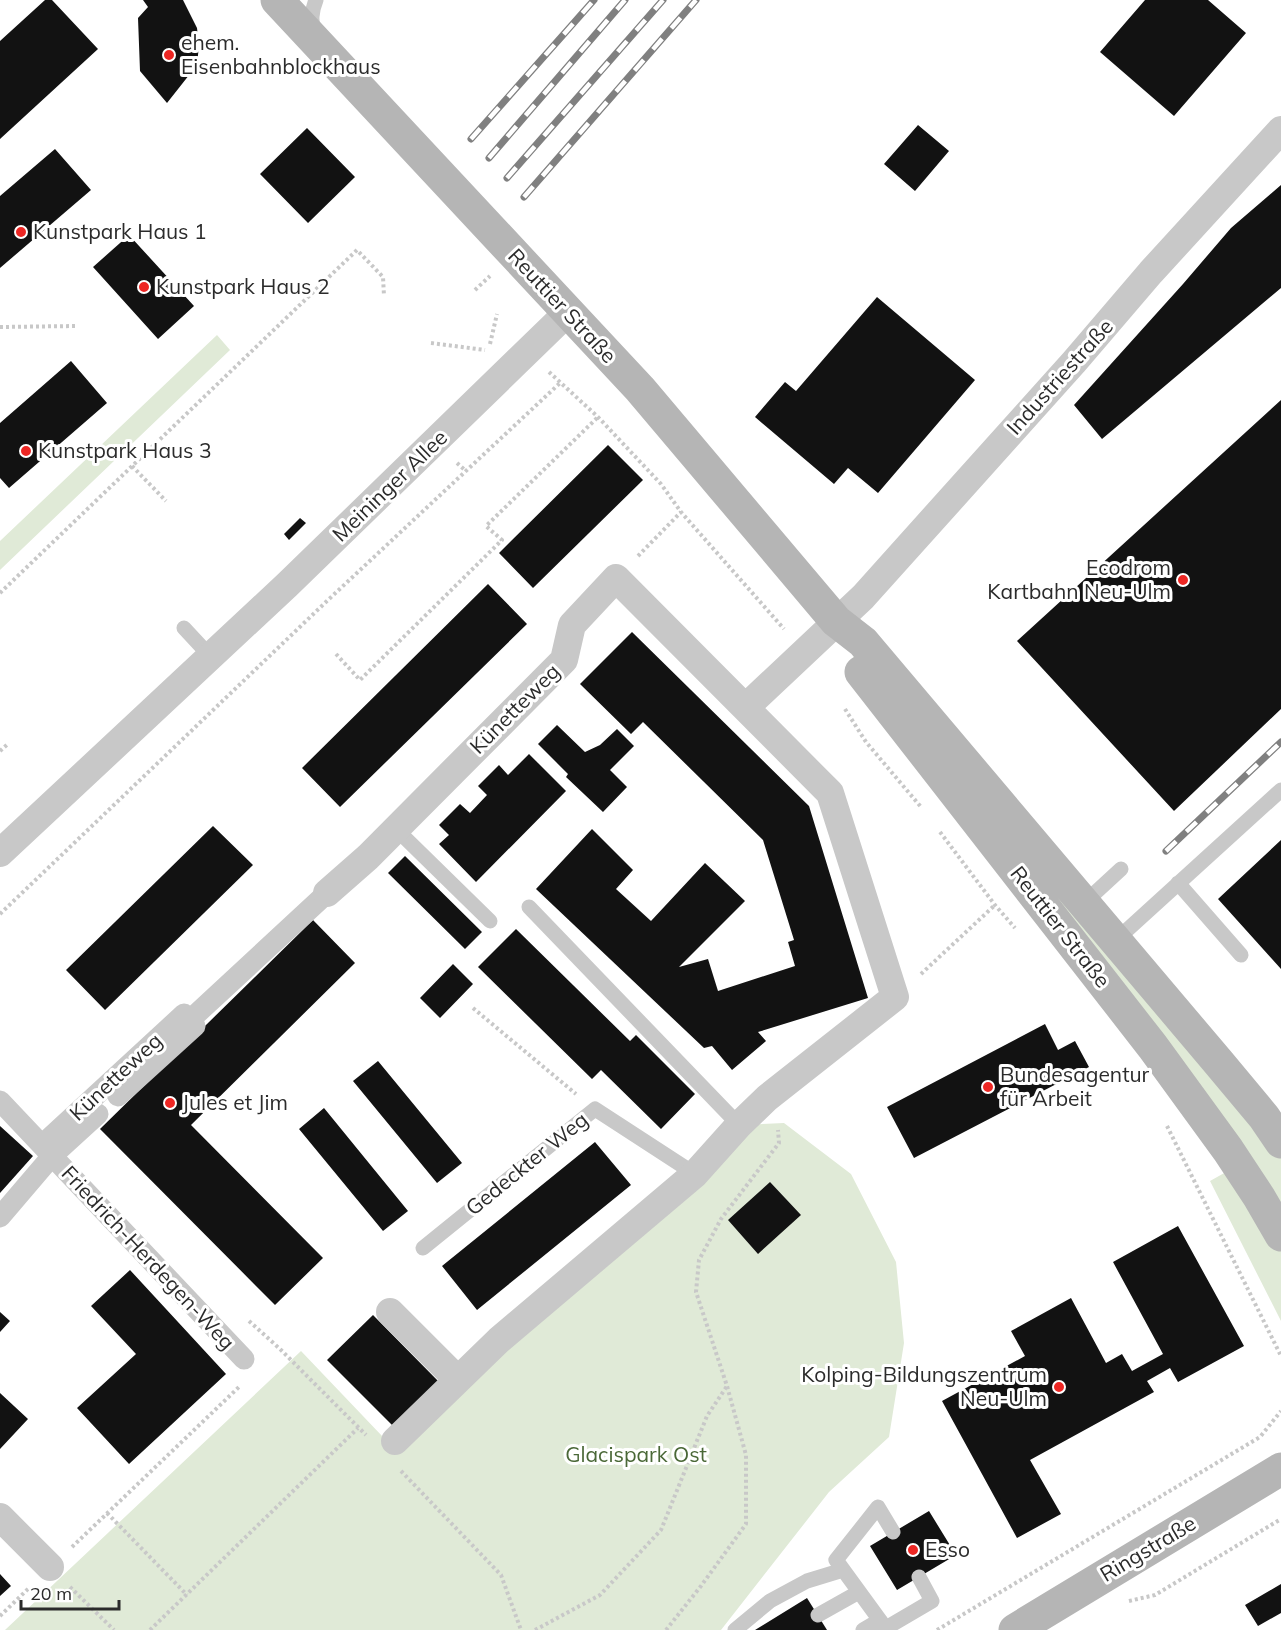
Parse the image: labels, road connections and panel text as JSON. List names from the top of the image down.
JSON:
{
  "streets": {
    "main road": ["Reuttier Straße", "Ringstraße"],
    "street": [
      "Industriestraße",
      "Meininger Allee",
      "Künetteweg",
      "Friedrich-Herdegen-Weg"
    ],
    "lane": ["Gedeckter Weg"]
  },
  "crossings": [
    ["Reuttier Straße", "Industriestraße"],
    ["Reuttier Straße", "Meininger Allee"],
    ["Künetteweg", "Friedrich-Herdegen-Weg"]
  ],
  "parks": ["Glacispark Ost"],
  "places": [
    "ehem. Eisenbahnblockhaus",
    "Kunstpark Haus 1",
    "Kunstpark Haus 2",
    "Kunstpark Haus 3",
    "Ecodrom Kartbahn Neu-Ulm",
    "Bundesagentur für Arbeit",
    "Jules et Jim",
    "Kolping-Bildungszentrum Neu-Ulm",
    "Esso"
  ],
  "scale_bar": "20 m"
}
